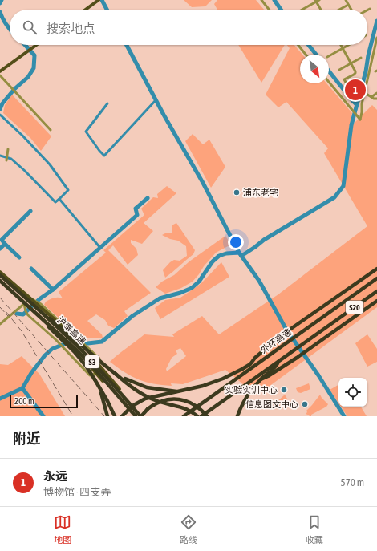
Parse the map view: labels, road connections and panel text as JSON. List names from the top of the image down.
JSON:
{
  "streets": {
    "highway": [
      "S20",
      "沪奉高速",
      "外环高速",
      "S3"
    ]
  },
  "places": ["浦东老宅", "实验实训中心", "信息图文中心"],
  "scale_bar": "200 m",
  "north": "bottom right",
  "page": {
    "search": "搜索地点",
    "pins": "1",
    "scale": "200 m",
    "heading": "附近",
    "list": [
      {
        "mark": "1",
        "name": "永远",
        "note": "博物馆 · 四支弄",
        "value": "570 m"
      }
    ],
    "nav": ["地图", "路线", "收藏"]
  }
}
